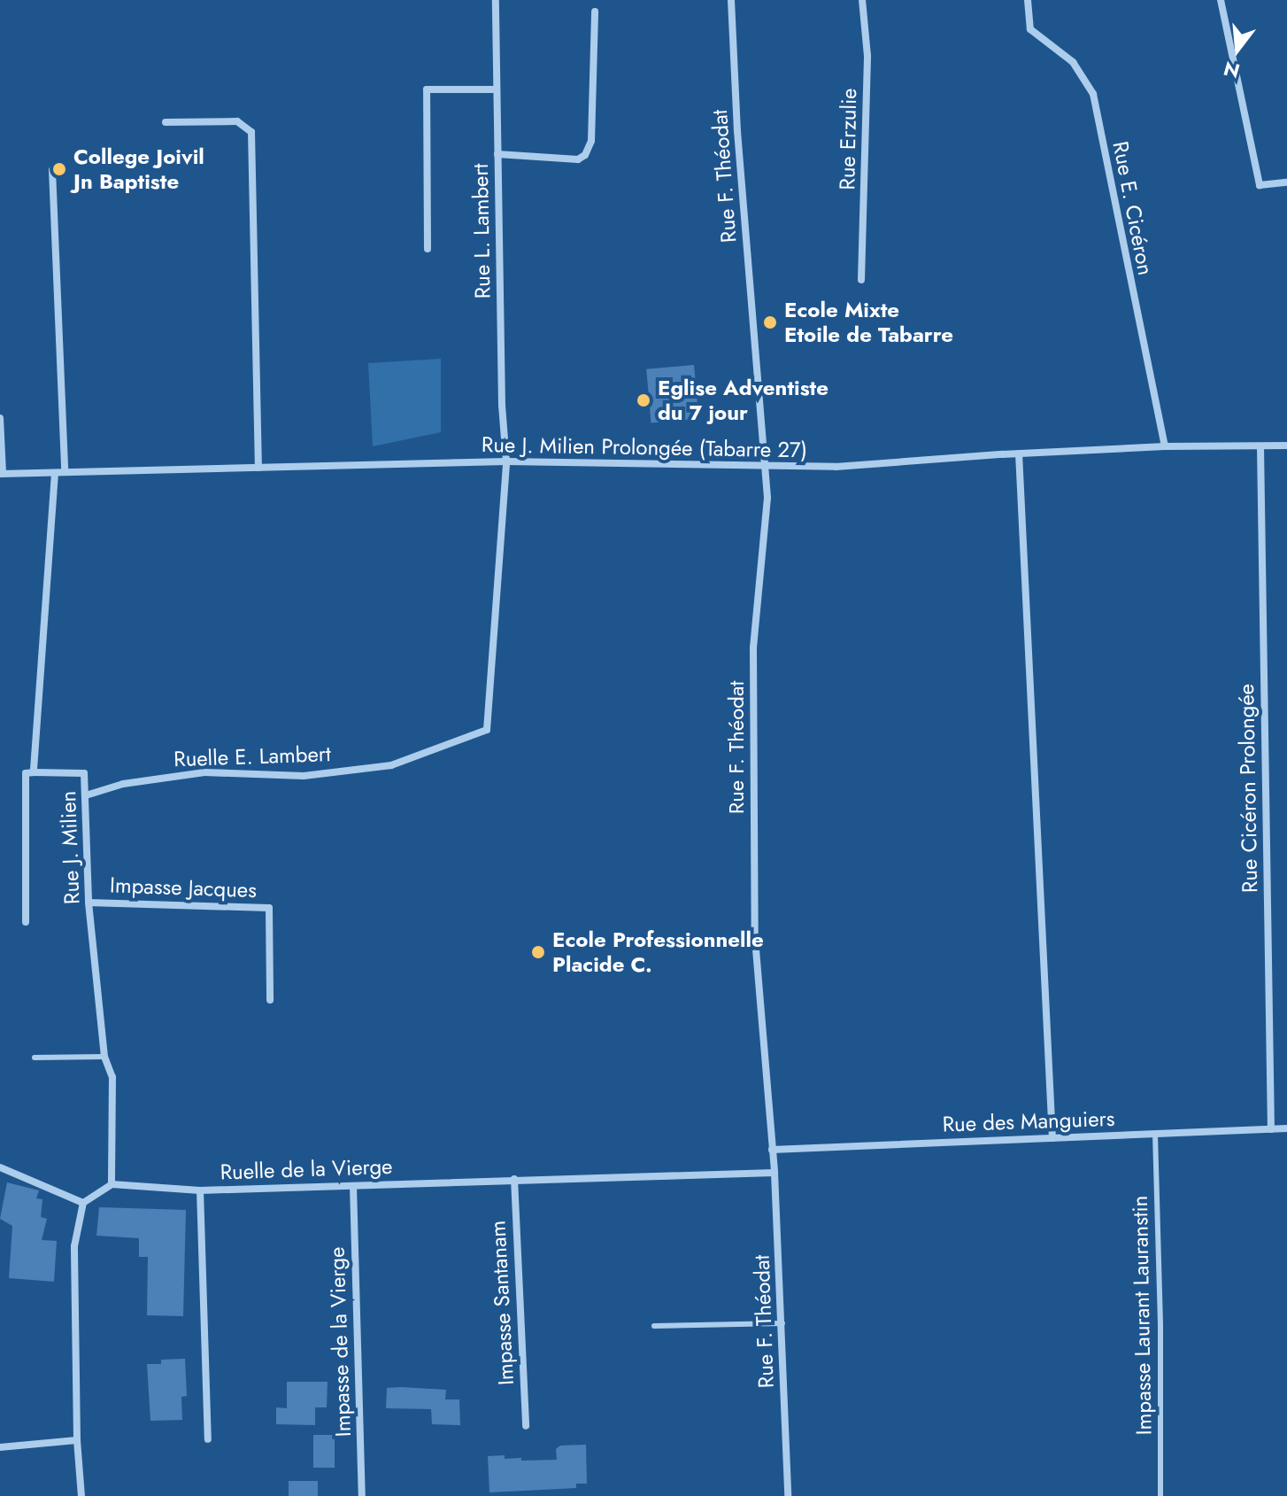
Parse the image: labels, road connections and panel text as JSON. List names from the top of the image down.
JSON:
{
  "streets": {
    "street": [
      "Rue Erzulie",
      "Rue F. Théodat",
      "Rue E. Cicéron",
      "Rue L. Lambert",
      "Rue J. Milien Prolongée (Tabarre 27)",
      "Ruelle E. Lambert",
      "Rue Cicéron Prolongée",
      "Rue J. Milien",
      "Impasse Jacques",
      "Rue des Manguiers",
      "Ruelle de la Vierge",
      "Impasse Santanam",
      "Impasse de la Vierge"
    ],
    "lane": ["Impasse Laurant Lauranstin"]
  },
  "crossings": [
    ["Rue F. Théodat", "Rue J. Milien Prolongée (Tabarre 27)"],
    ["Rue F. Théodat", "Rue des Manguiers"],
    ["Rue F. Théodat", "Ruelle de la Vierge"],
    ["Rue E. Cicéron", "Rue J. Milien Prolongée (Tabarre 27)"],
    ["Rue L. Lambert", "Rue J. Milien Prolongée (Tabarre 27)"],
    ["Rue L. Lambert", "Ruelle E. Lambert"],
    ["Rue J. Milien Prolongée (Tabarre 27)", "Ruelle E. Lambert"],
    ["Rue J. Milien Prolongée (Tabarre 27)", "Rue Cicéron Prolongée"],
    ["Rue J. Milien Prolongée (Tabarre 27)", "Rue J. Milien"],
    ["Ruelle E. Lambert", "Rue J. Milien"],
    ["Rue Cicéron Prolongée", "Rue des Manguiers"],
    ["Rue J. Milien", "Impasse Jacques"],
    ["Rue J. Milien", "Ruelle de la Vierge"],
    ["Rue des Manguiers", "Impasse Laurant Lauranstin"],
    ["Ruelle de la Vierge", "Impasse Santanam"],
    ["Ruelle de la Vierge", "Impasse de la Vierge"]
  ],
  "places": [
    "College Joivil Jn Baptiste",
    "Ecole Mixte Etoile de Tabarre",
    "Eglise Adventiste du 7 jour",
    "Ecole Professionnelle Placide C."
  ],
  "north": "bottom"
}
